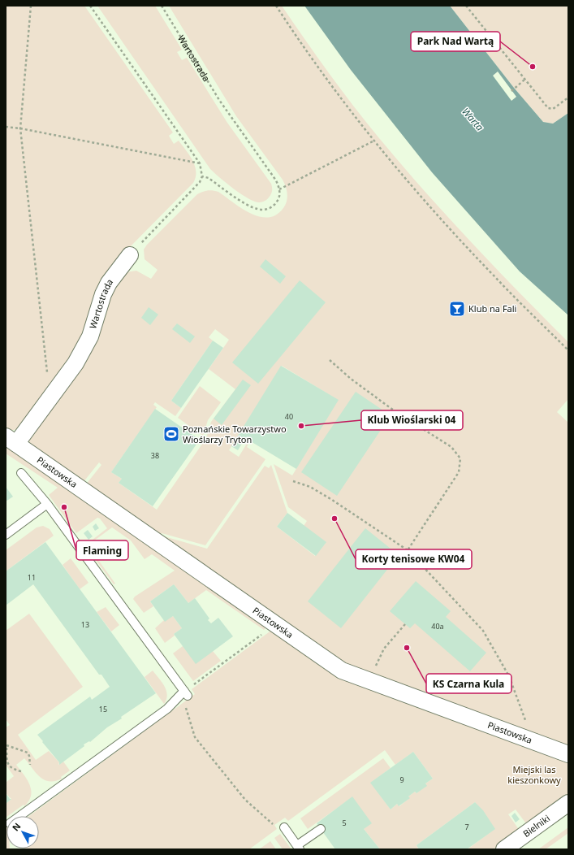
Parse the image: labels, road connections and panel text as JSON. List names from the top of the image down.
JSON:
{
  "streets": {
    "street": ["Wartostrada", "Piastowska", "Bielniki"]
  },
  "crossings": [
    ["Wartostrada", "Piastowska"]
  ],
  "water": ["Warta"],
  "parks": ["Miejski las kieszonkowy"],
  "places": {
    "other": [
      "Park Nad Wartą",
      "Klub Wioślarski 04",
      "Flaming",
      "Korty tenisowe KW04",
      "KS Czarna Kula"
    ],
    "bar": ["Klub na Fali"],
    "sports": ["Poznańskie Towarzystwo Wioślarzy Tryton"]
  },
  "house_numbers": [
    "40",
    "38",
    "11",
    "13",
    "40a",
    "15",
    "9",
    "5",
    "7"
  ],
  "north": "top left"
}
